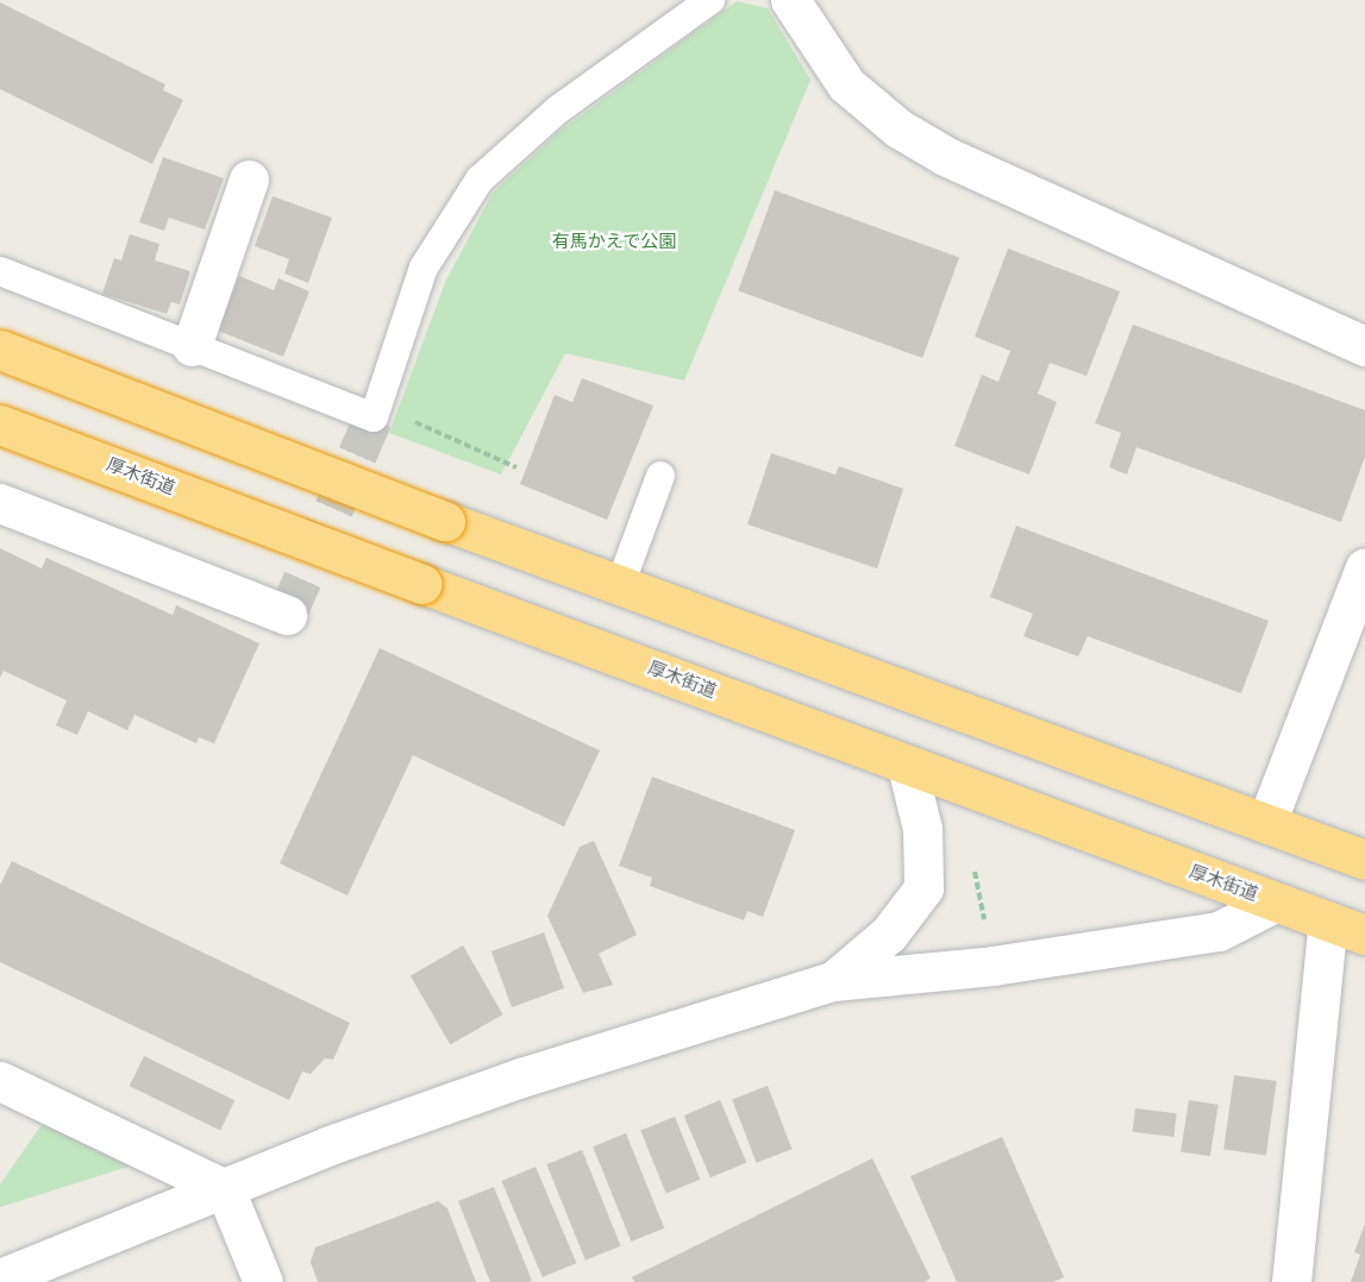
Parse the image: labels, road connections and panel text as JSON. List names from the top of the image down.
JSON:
{
  "streets": {
    "highway": ["厚木街道"]
  },
  "parks": ["有馬かえで公園"]
}
